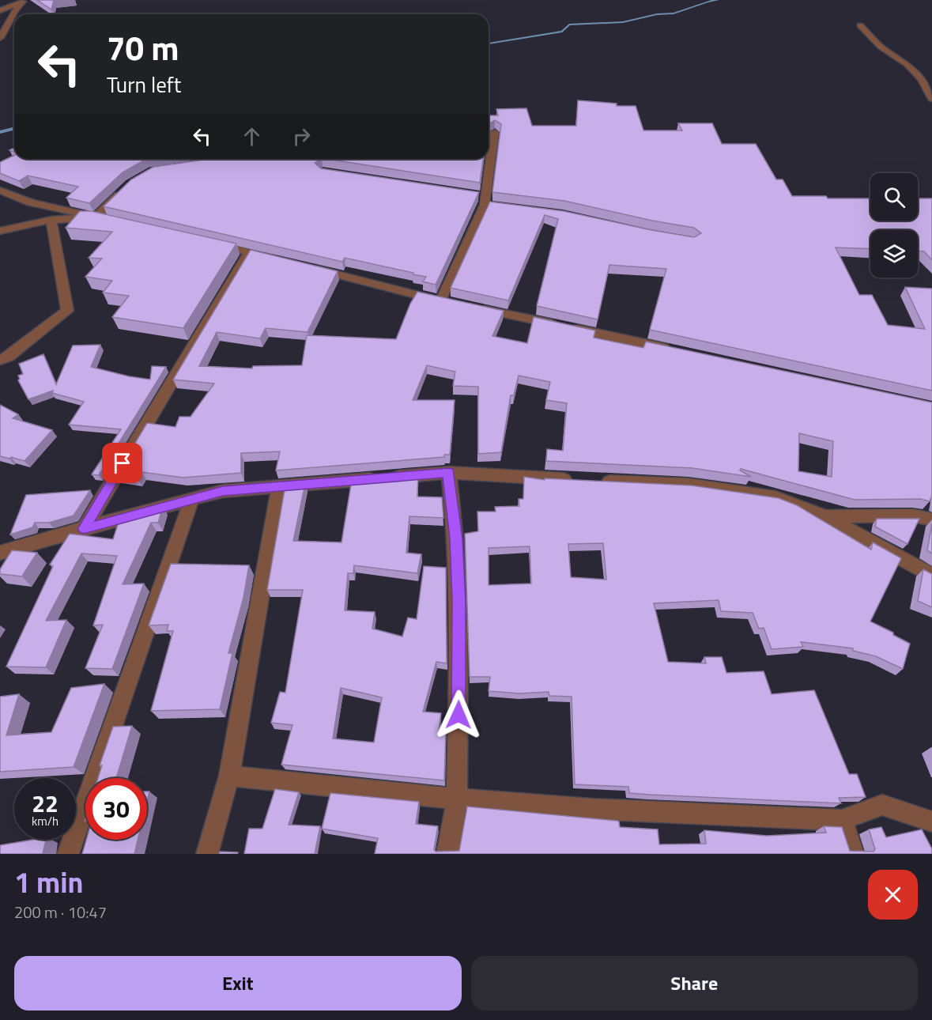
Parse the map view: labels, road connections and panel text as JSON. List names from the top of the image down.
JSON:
{
  "page": {
    "turn": ["70 m", "Turn left"],
    "speed": "22 km/h",
    "limit": "30",
    "heading": ["1 min", "200 m · 10:47"],
    "buttons": ["Exit", "Share"]
  }
}
